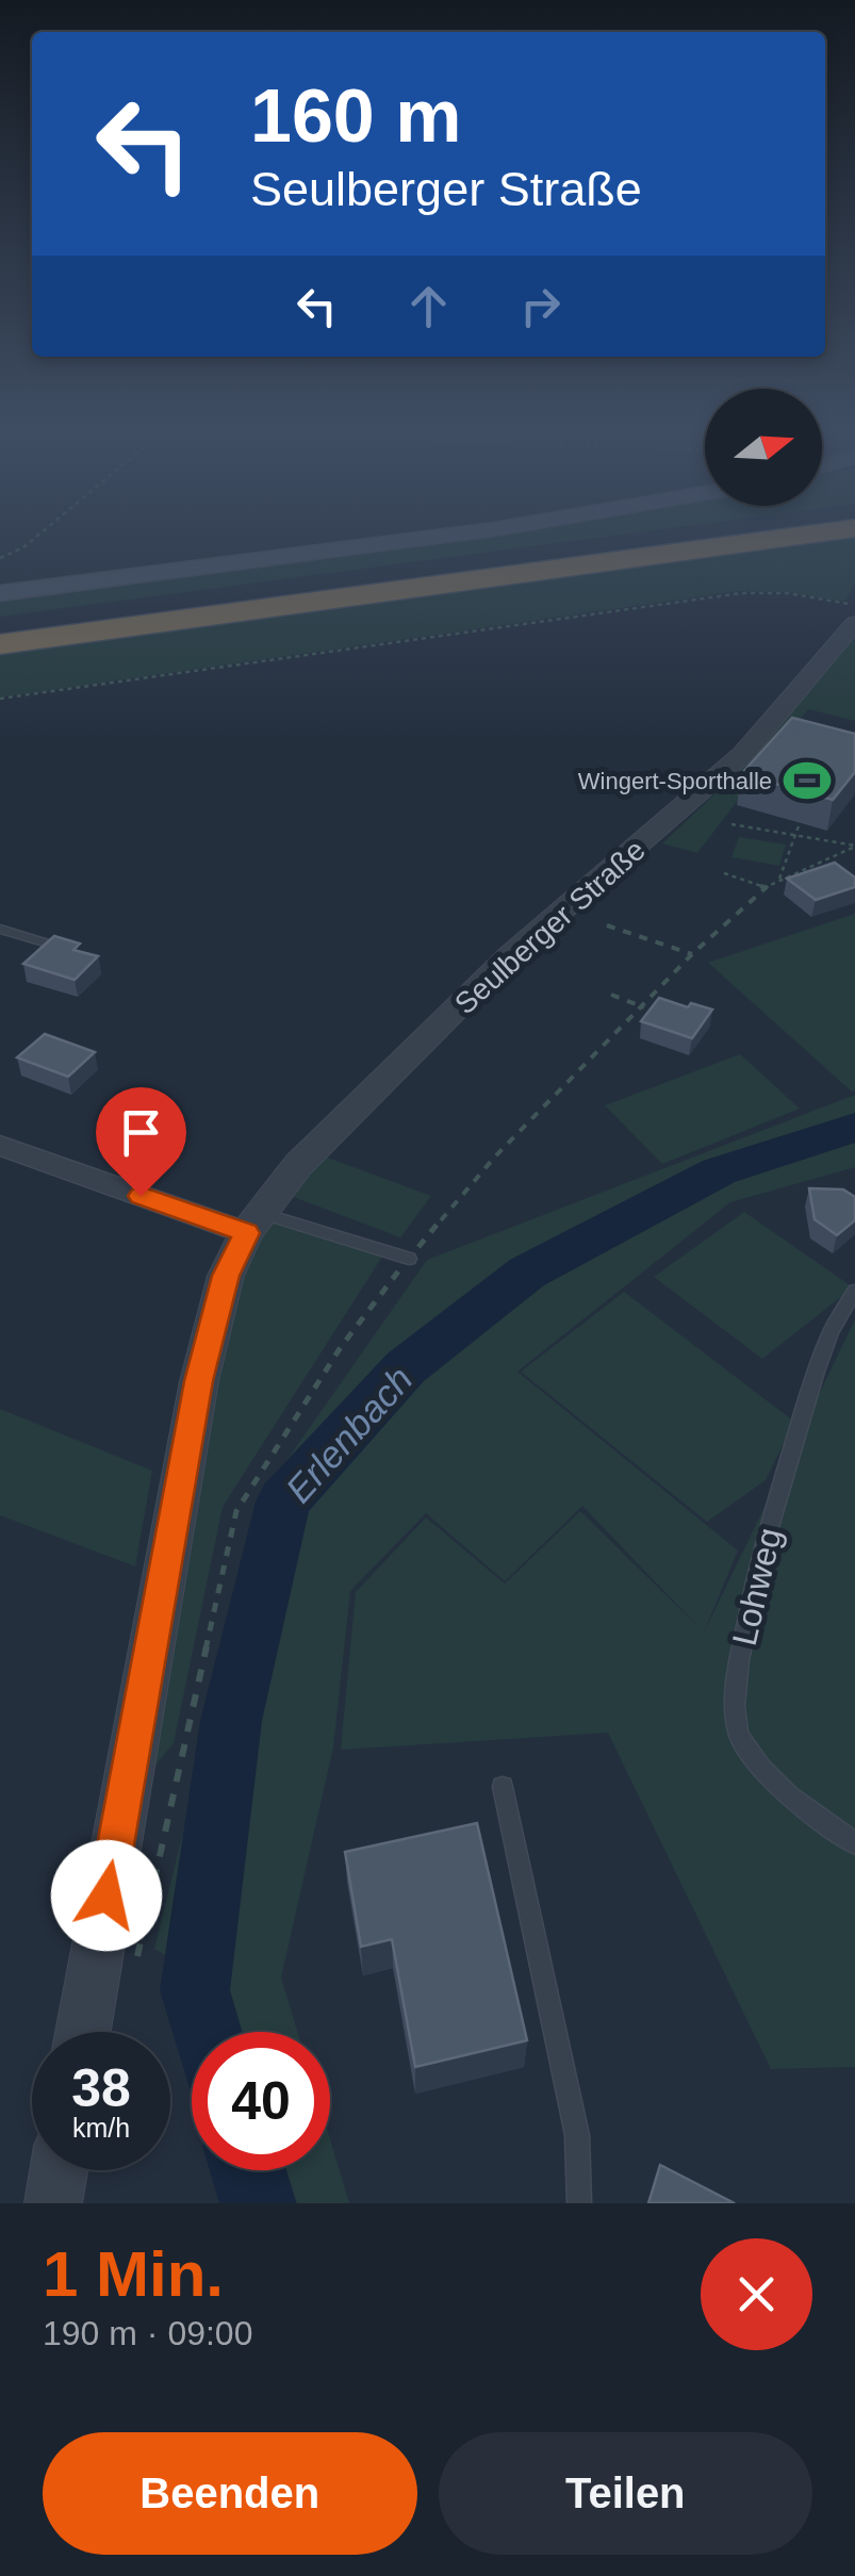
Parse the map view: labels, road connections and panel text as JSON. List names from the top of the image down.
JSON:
{
  "streets": {
    "street": ["Seulberger Straße"],
    "lane": ["Lohweg"]
  },
  "water": ["Erlenbach"],
  "places": {
    "sports": ["Wingert-Sporthalle"]
  },
  "north": "right",
  "page": {
    "turn": ["160 m", "Seulberger Straße"],
    "speed": "38 km/h",
    "limit": "40",
    "heading": ["1 Min.", "190 m · 09:00"],
    "buttons": ["Beenden", "Teilen"]
  }
}
